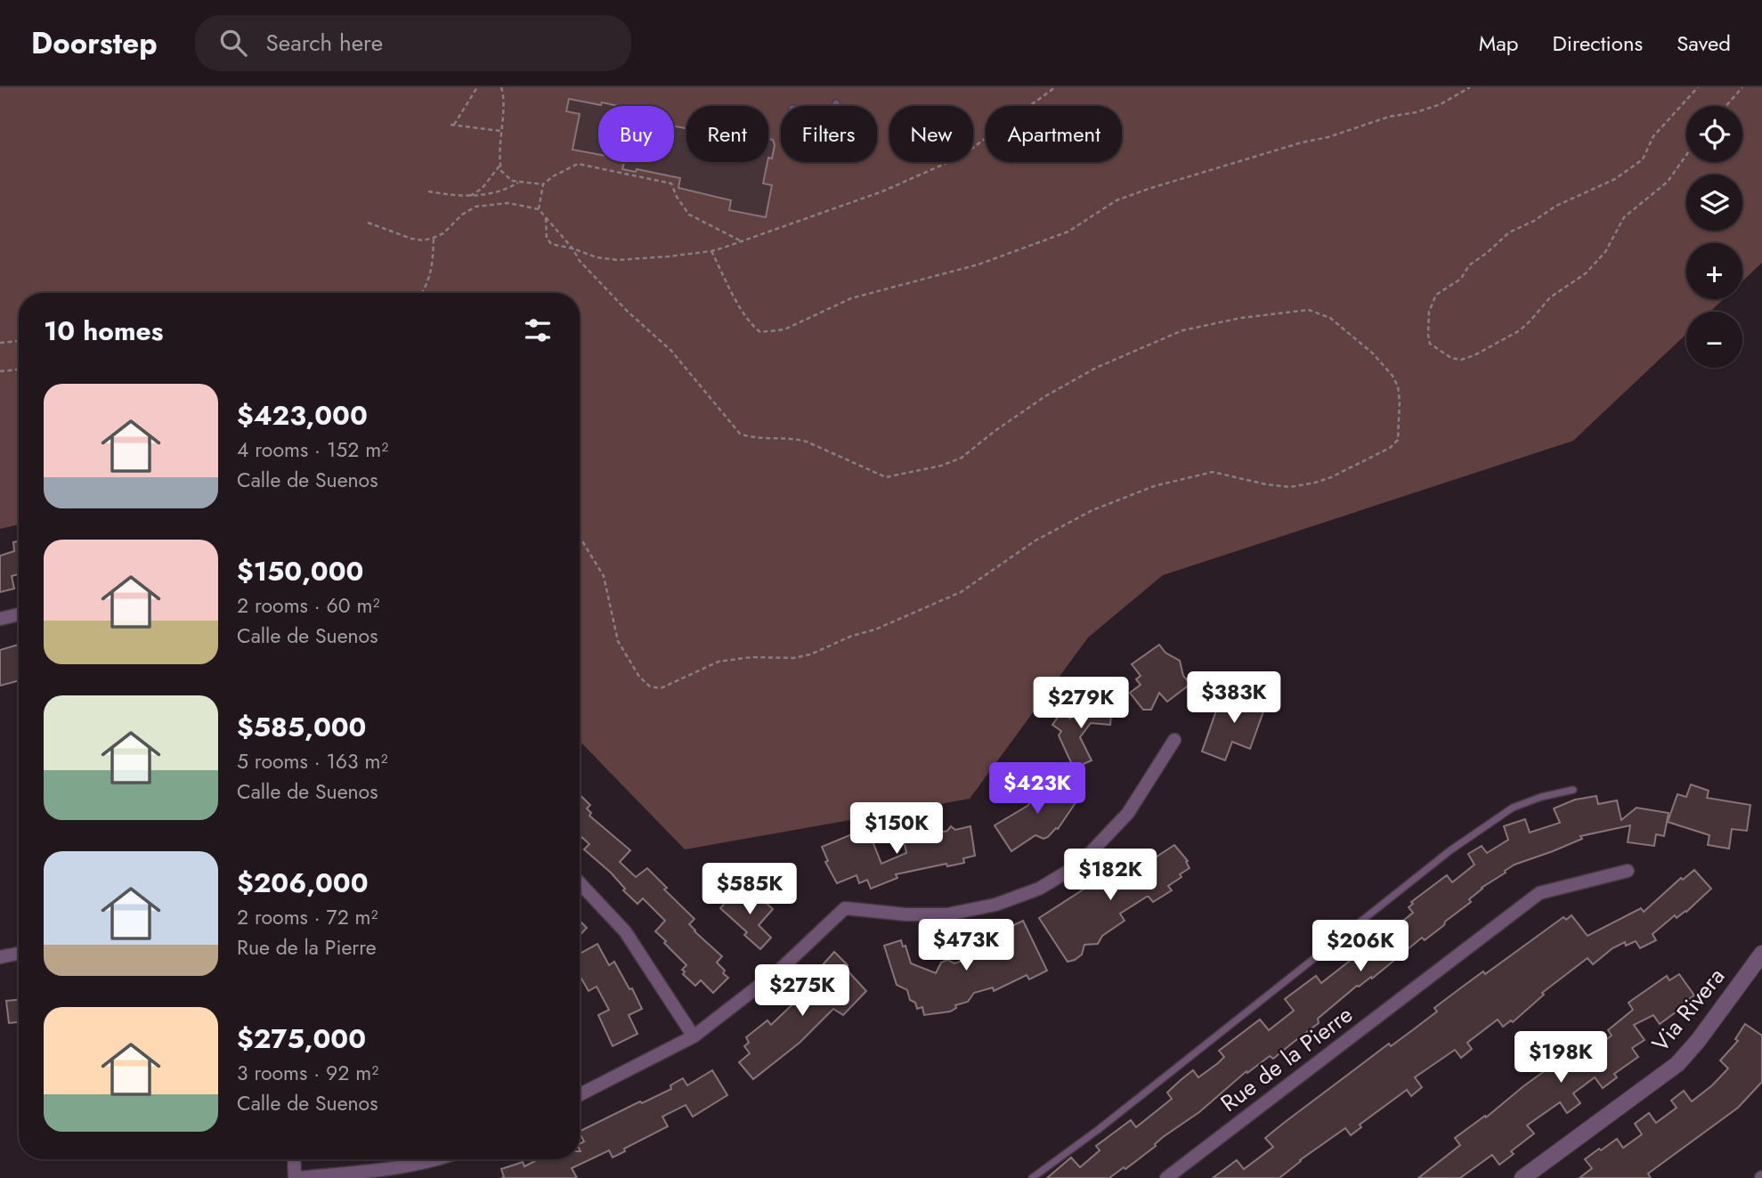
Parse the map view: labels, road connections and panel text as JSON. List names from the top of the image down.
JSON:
{
  "streets": {
    "street": ["Via Rivera", "Rue de la Pierre"]
  },
  "page": {
    "header": "Doorstep",
    "search": "Search here",
    "nav": ["Map", "Directions", "Saved"],
    "map_buttons": ["+", "−"],
    "chip": [
      "Buy",
      "Rent",
      "Filters",
      "New",
      "Apartment"
    ],
    "heading": "10 homes",
    "list": [
      {
        "name": "$423,000",
        "note": "4 rooms · 152 m² · Calle de Suenos"
      },
      {
        "name": "$150,000",
        "note": "2 rooms · 60 m² · Calle de Suenos"
      },
      {
        "name": "$585,000",
        "note": "5 rooms · 163 m² · Calle de Suenos"
      },
      {
        "name": "$206,000",
        "note": "2 rooms · 72 m² · Rue de la Pierre"
      },
      {
        "name": "$275,000",
        "note": "3 rooms · 92 m² · Calle de Suenos"
      }
    ],
    "price": [
      "$383K",
      "$279K",
      "$423K",
      "$150K",
      "$182K",
      "$585K",
      "$473K",
      "$206K",
      "$275K",
      "$198K"
    ]
  }
}
